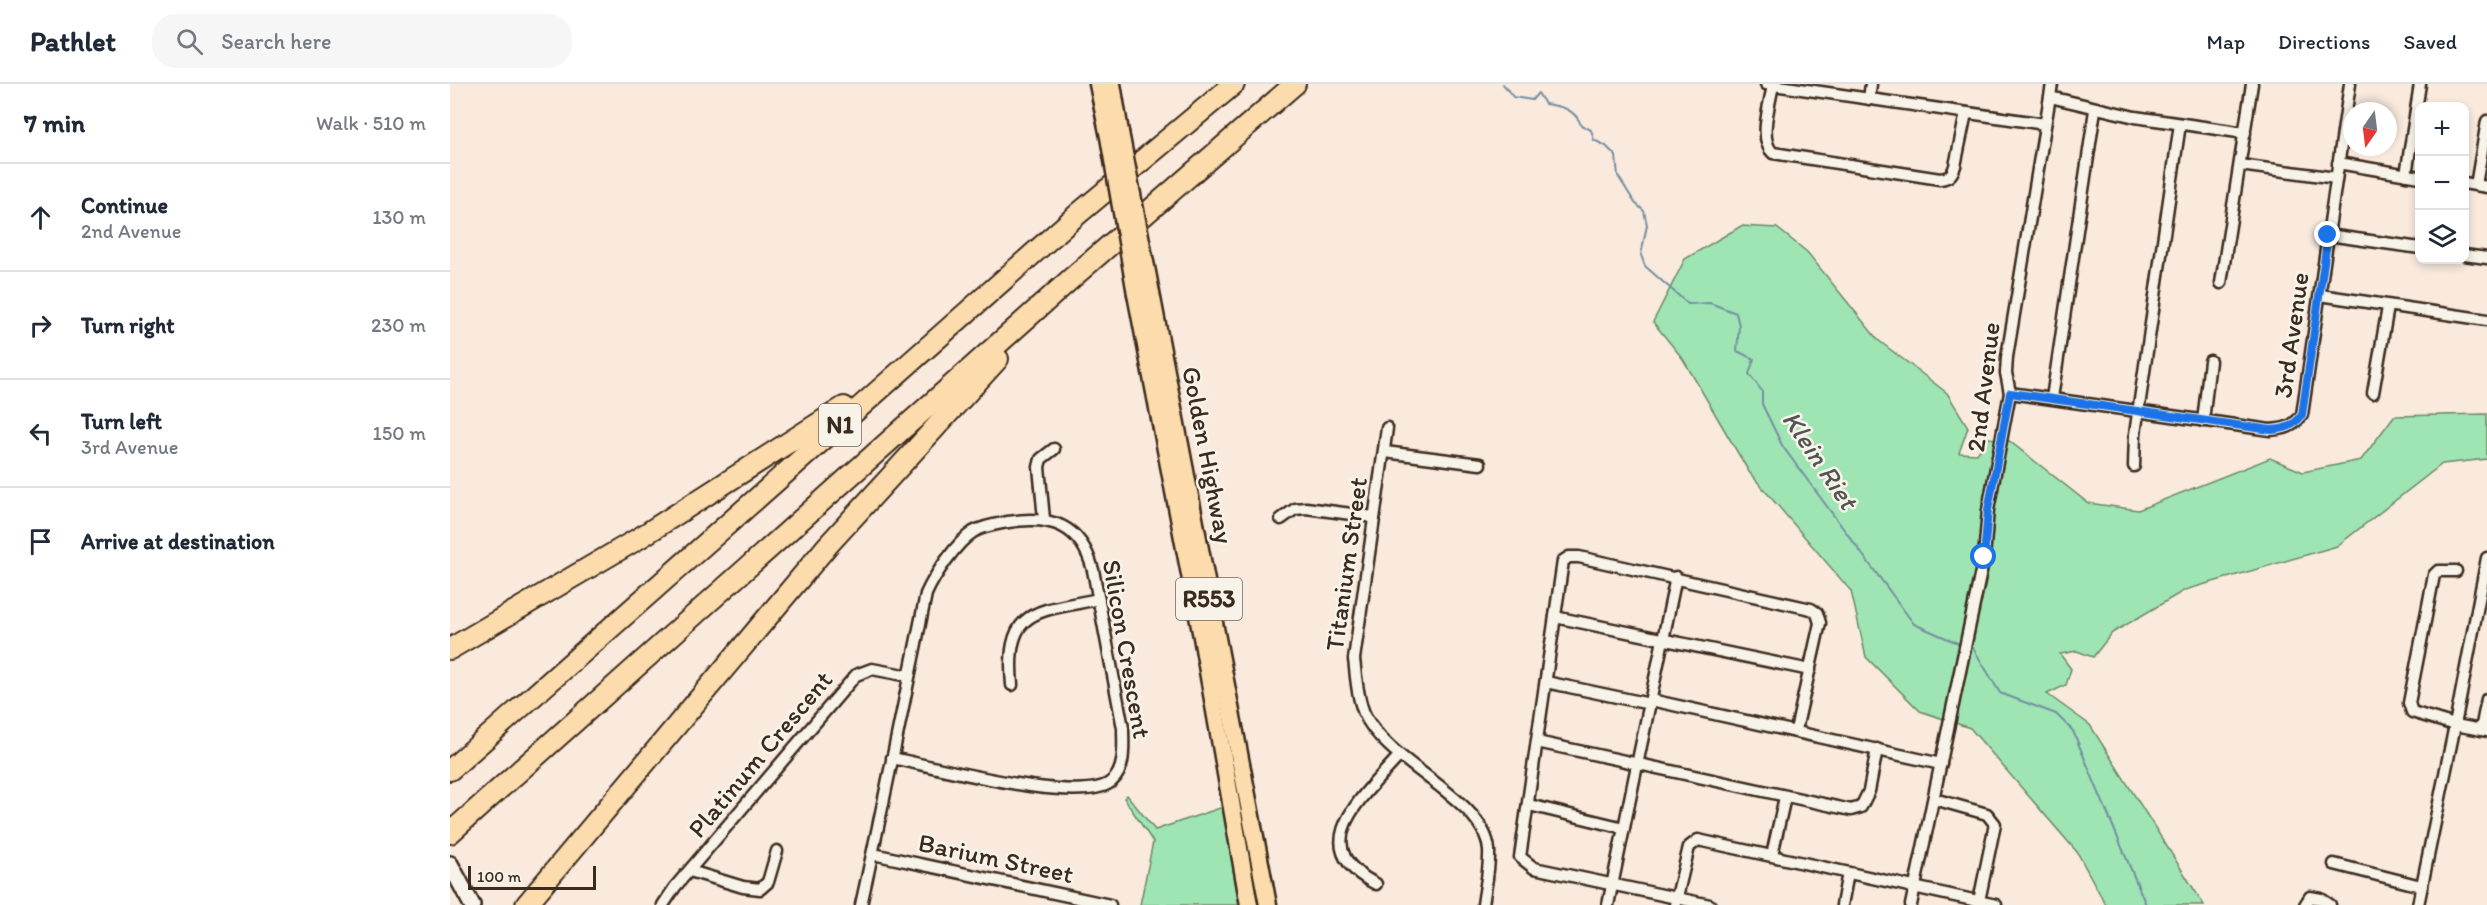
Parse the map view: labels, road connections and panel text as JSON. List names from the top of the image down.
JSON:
{
  "streets": {
    "highway": ["N1"],
    "main road": ["Golden Highway", "R553"],
    "street": [
      "3rd Avenue",
      "2nd Avenue",
      "Titanium Street",
      "Silicon Crescent",
      "Platinum Crescent",
      "Barium Street"
    ]
  },
  "crossings": [
    ["Silicon Crescent", "Platinum Crescent"],
    ["Silicon Crescent", "Barium Street"]
  ],
  "water": ["Klein Riet"],
  "scale_bar": "100 m",
  "north": "bottom",
  "page": {
    "header": "Pathlet",
    "search": "Search here",
    "nav": ["Map", "Directions", "Saved"],
    "heading": ["7 min", "Walk · 510 m"],
    "map_buttons": ["+", "−"],
    "list": [
      ["Continue", "2nd Avenue", "130 m"],
      ["Turn right", "230 m"],
      ["Turn left", "3rd Avenue", "150 m"],
      "Arrive at destination"
    ],
    "scale": "100 m"
  }
}
